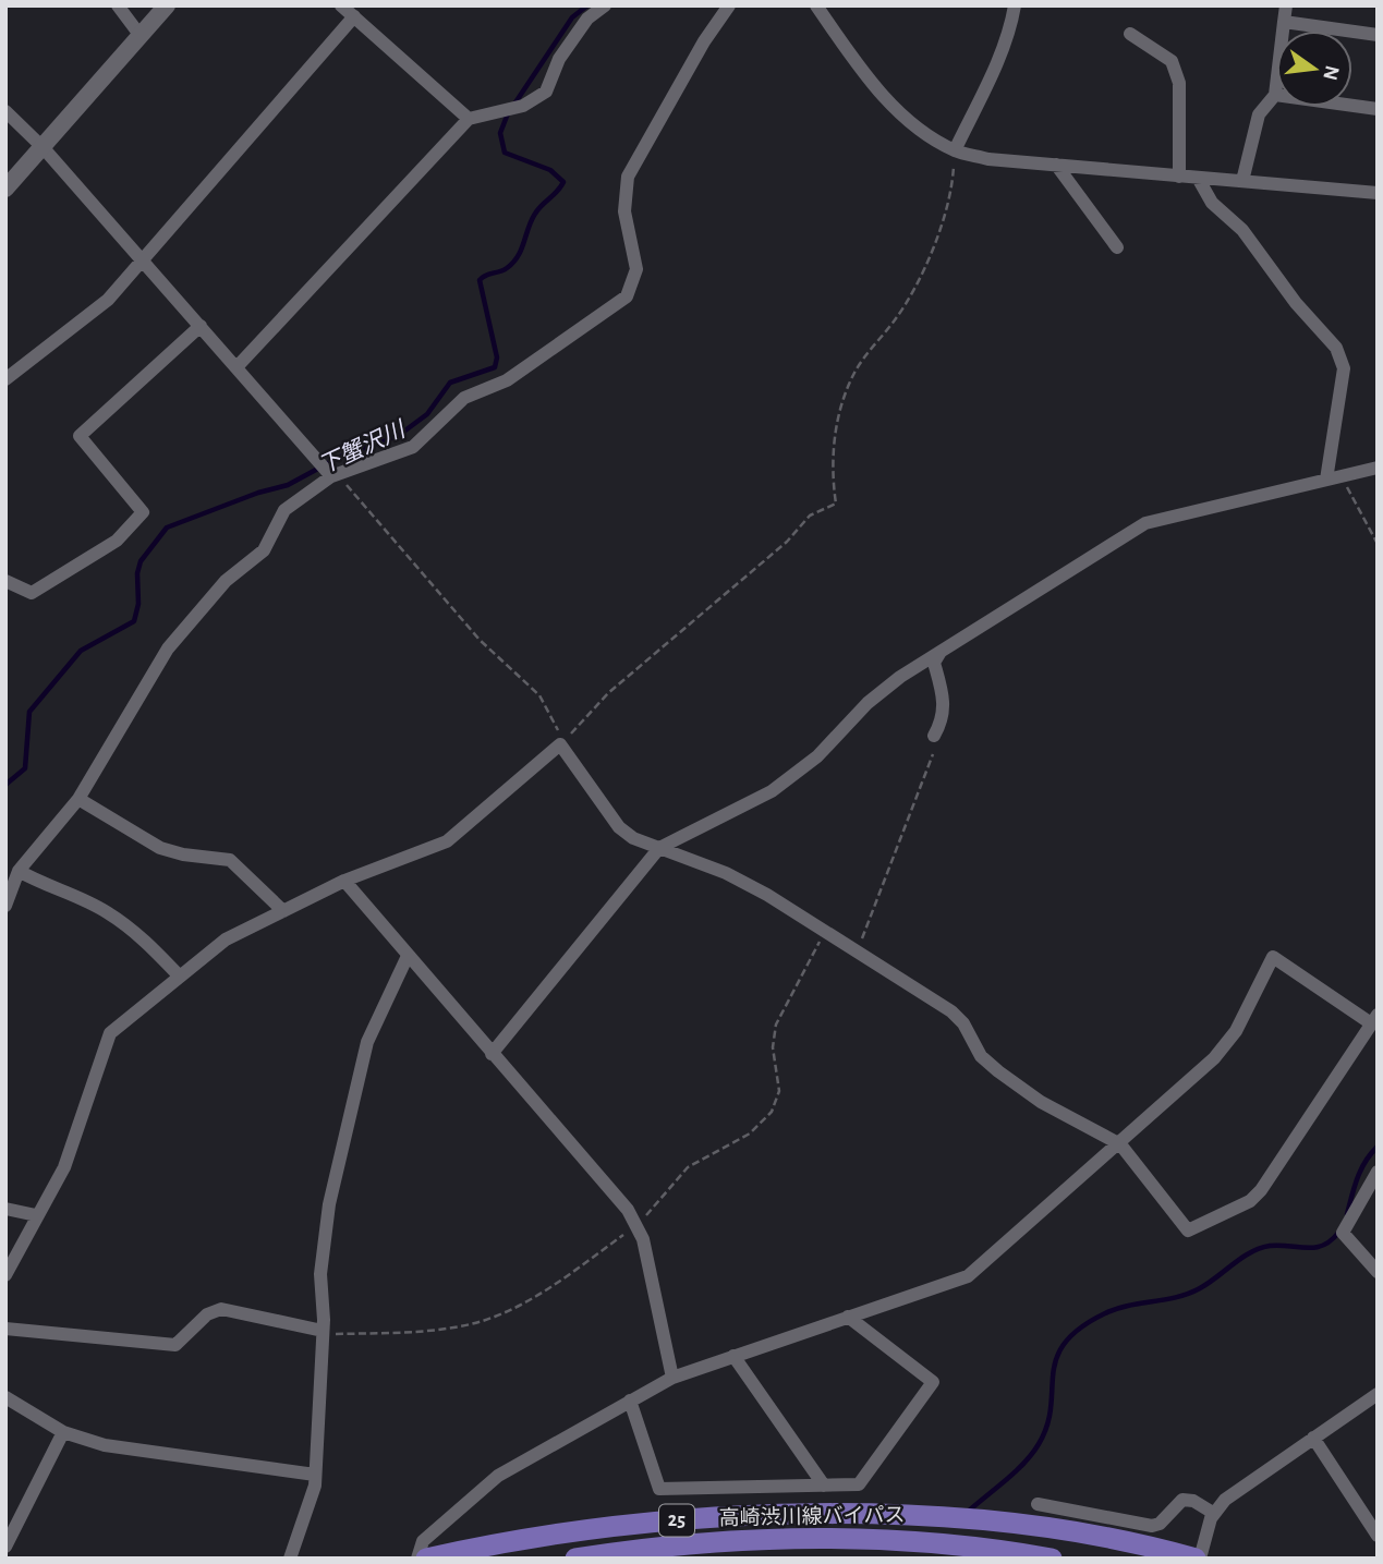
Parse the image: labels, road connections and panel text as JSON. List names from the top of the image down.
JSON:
{
  "streets": {
    "main road": ["高崎渋川線バイパス", "25"]
  },
  "water": ["下蟹沢川"],
  "north": "right"
}
